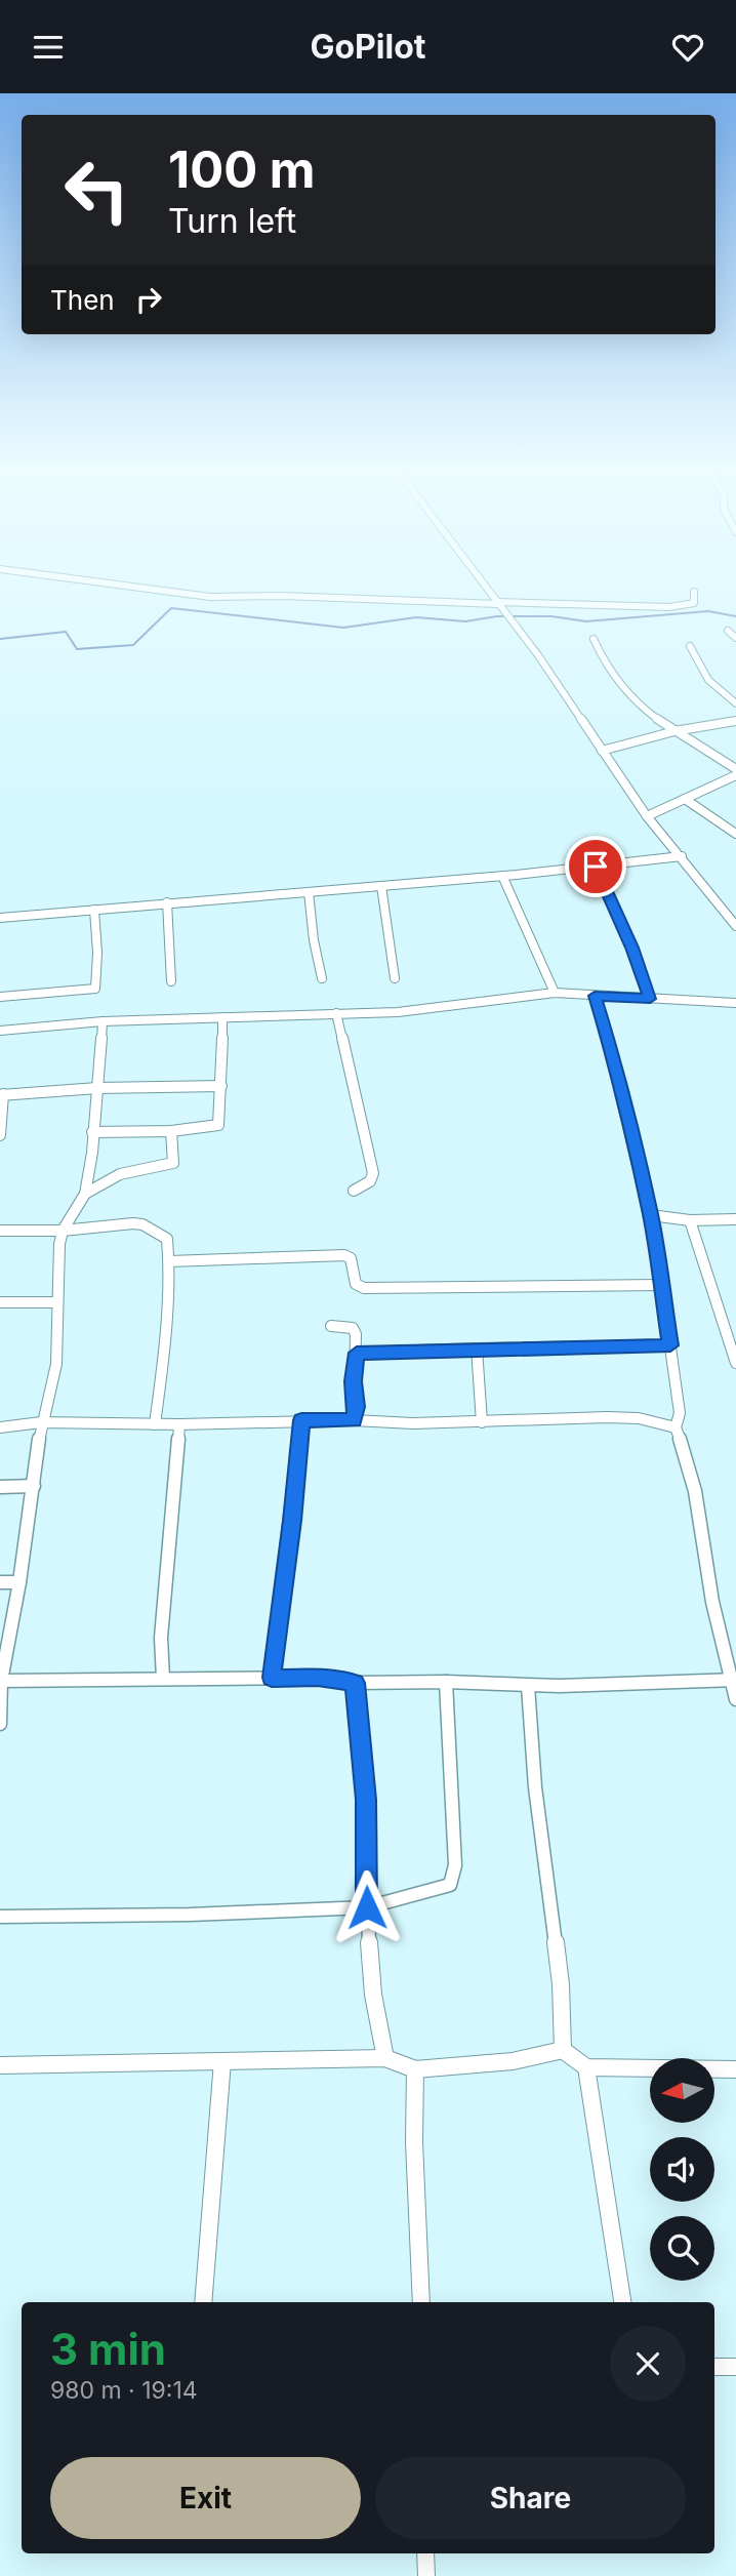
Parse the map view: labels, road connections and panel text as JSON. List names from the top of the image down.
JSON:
{
  "north": "left",
  "page": {
    "header": "GoPilot",
    "turn": ["100 m", "Turn left"],
    "then": "Then",
    "heading": ["3 min", "980 m · 19:14"],
    "buttons": ["Exit", "Share"]
  }
}
